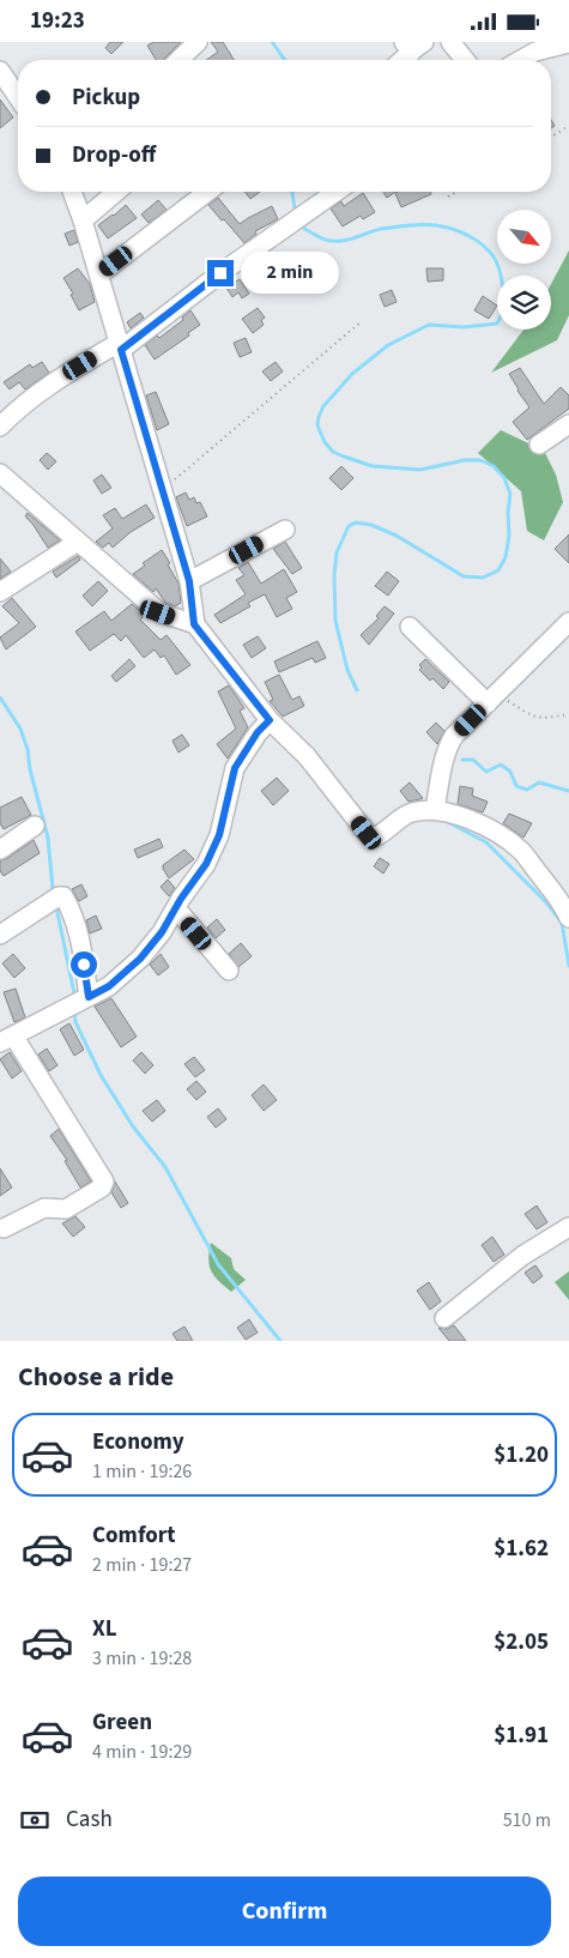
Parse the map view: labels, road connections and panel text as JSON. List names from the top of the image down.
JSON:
{
  "north": "bottom right",
  "page": {
    "status": "19:23",
    "banner": ["Pickup", "Drop-off"],
    "bubble": "2 min",
    "heading": "Choose a ride",
    "list": [
      {
        "name": "Economy",
        "note": "1 min · 19:26",
        "value": "$1.20"
      },
      {
        "name": "Comfort",
        "note": "2 min · 19:27",
        "value": "$1.62"
      },
      {
        "name": "XL",
        "note": "3 min · 19:28",
        "value": "$2.05"
      },
      {
        "name": "Green",
        "note": "4 min · 19:29",
        "value": "$1.91"
      }
    ],
    "pay": ["Cash", "510 m"],
    "buttons": "Confirm"
  }
}
